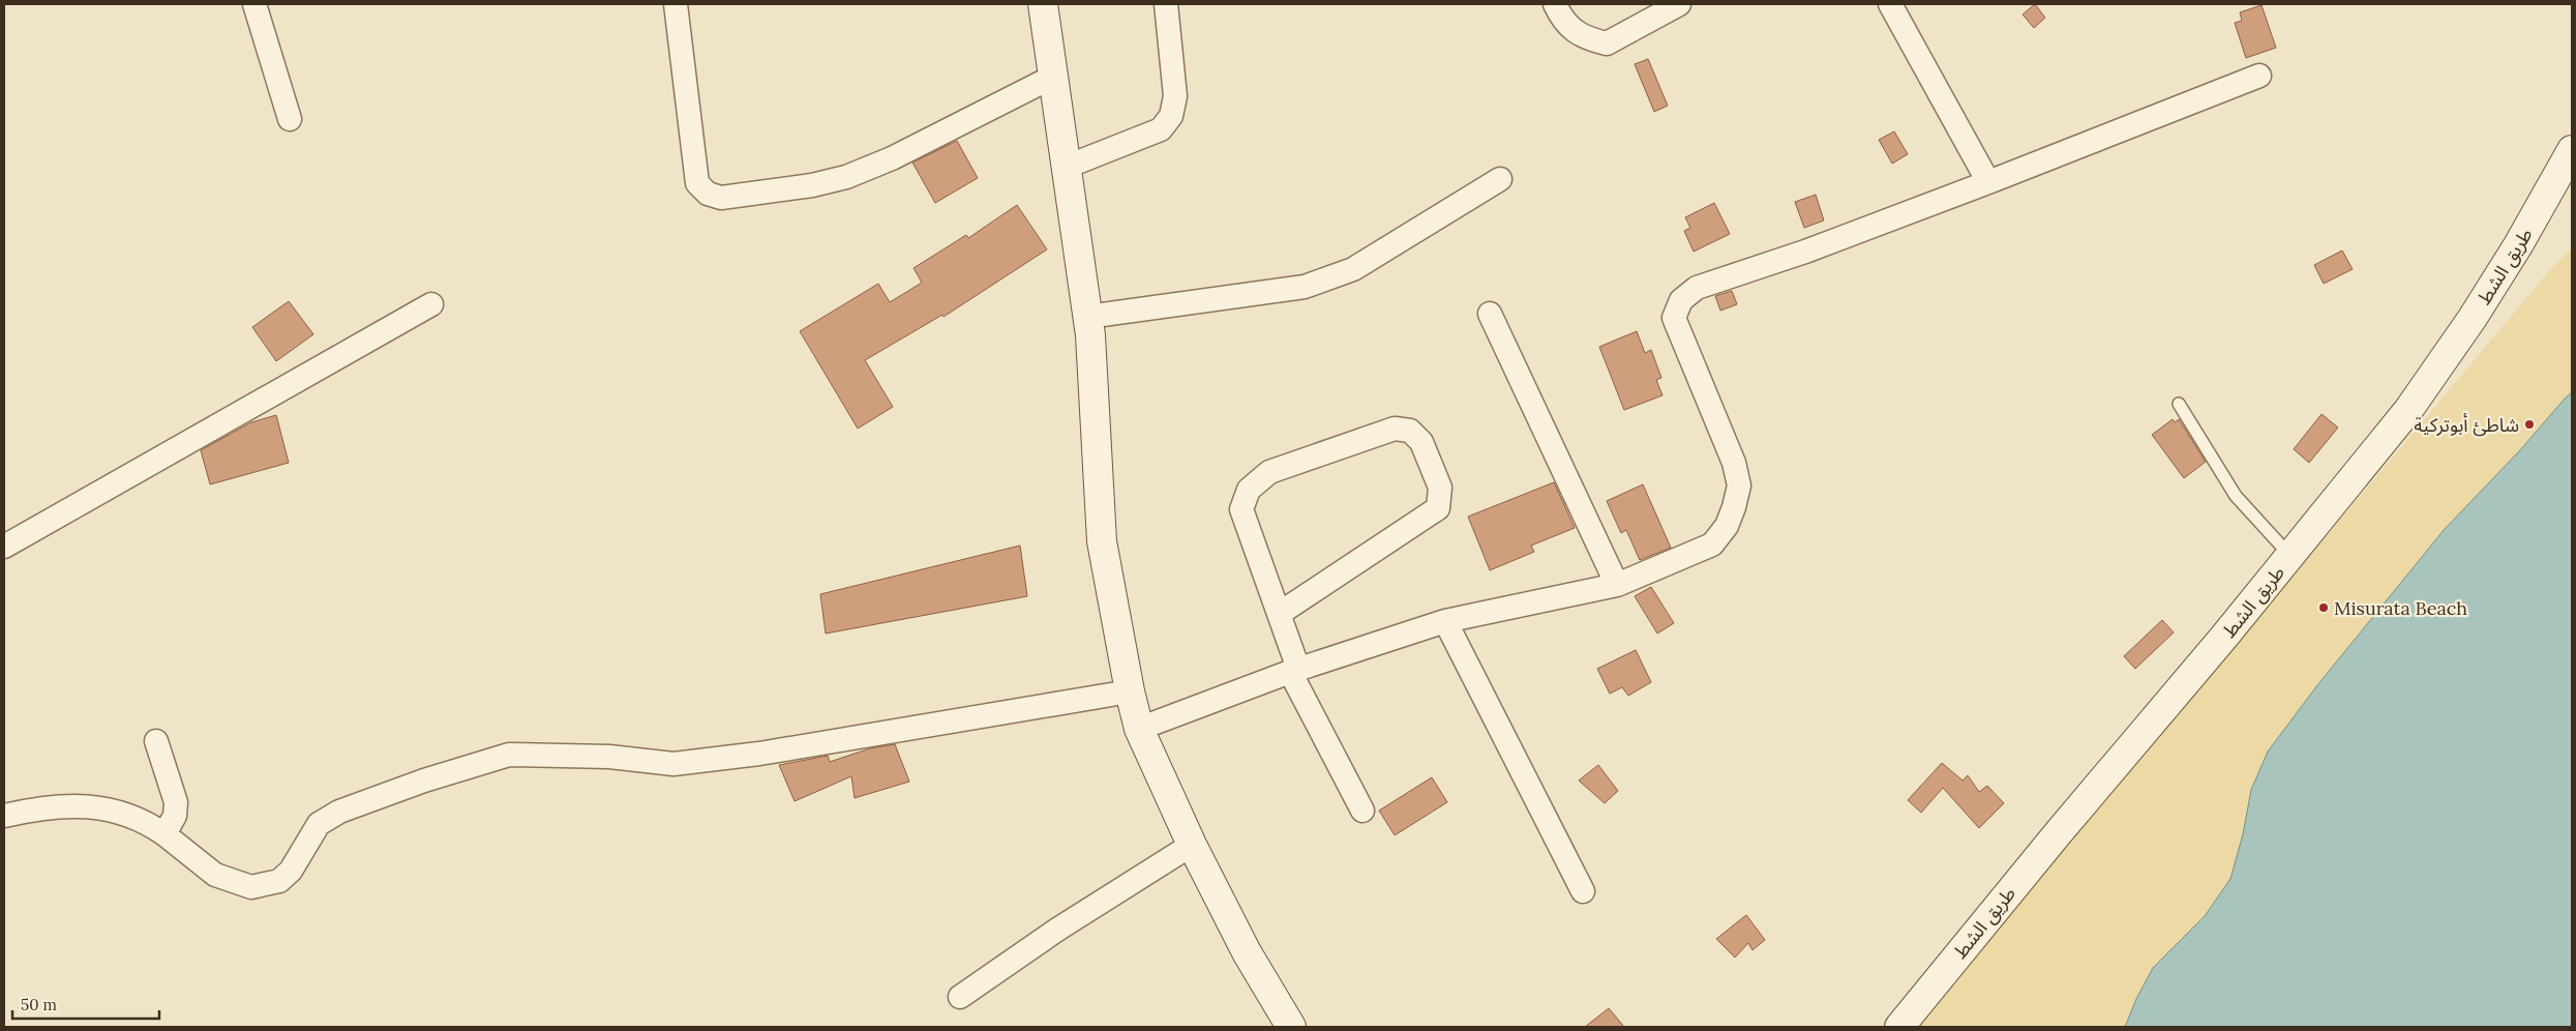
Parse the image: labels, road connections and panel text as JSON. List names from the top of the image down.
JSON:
{
  "streets": {
    "main road": ["طريق الشط"]
  },
  "places": ["شاطئ أبوتركية", "Misurata Beach"],
  "scale_bar": "50 m"
}
